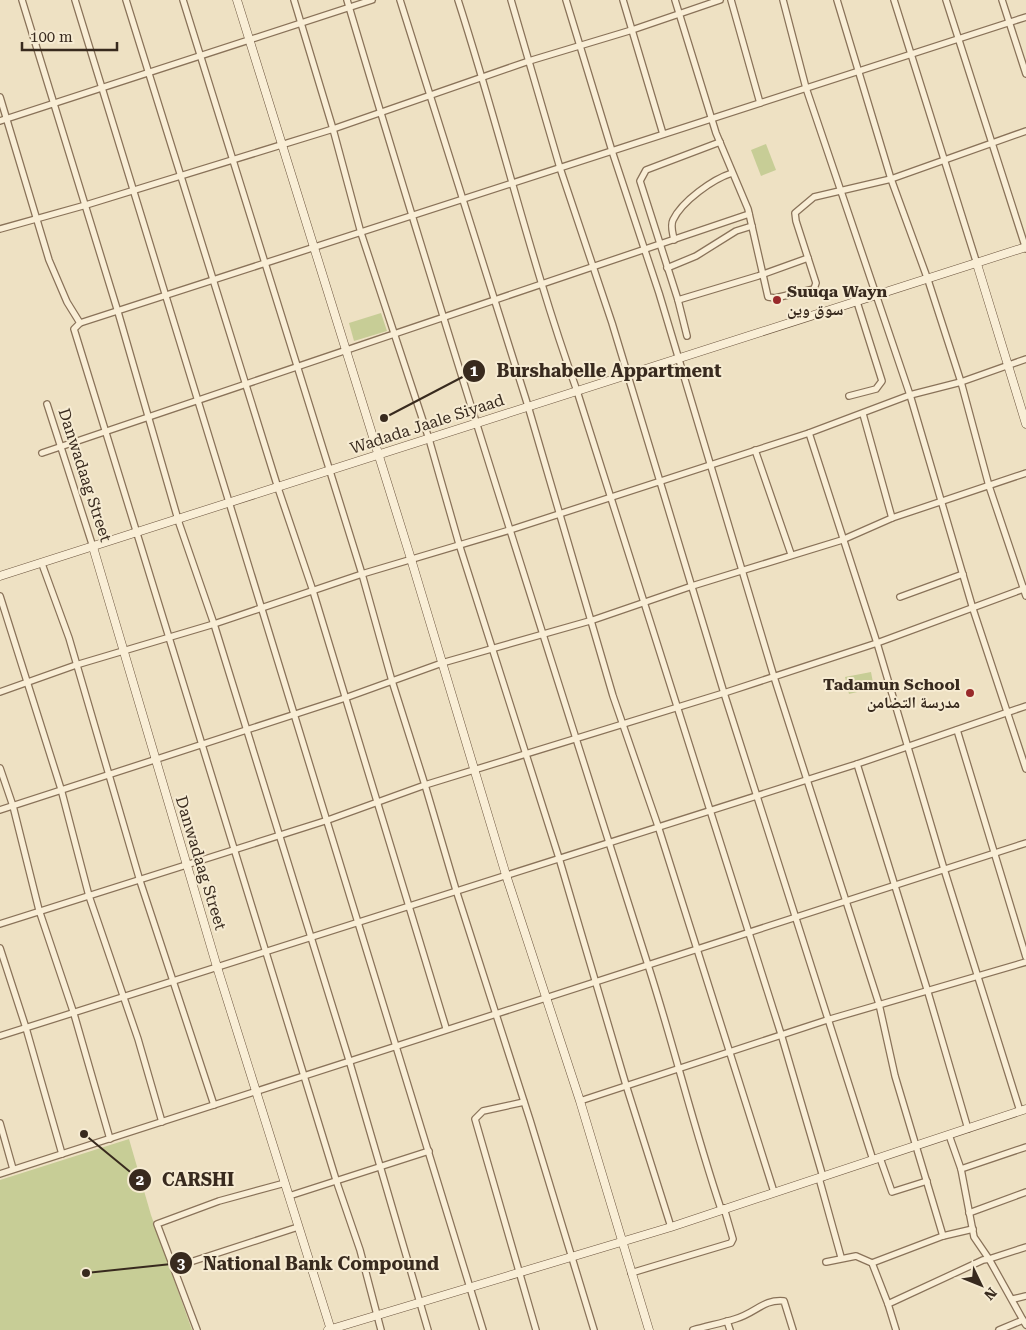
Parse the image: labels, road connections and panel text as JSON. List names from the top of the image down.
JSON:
{
  "streets": {
    "street": ["Wadada Jaale Siyaad", "Danwadaag Street"]
  },
  "crossings": [
    ["Wadada Jaale Siyaad", "Danwadaag Street"]
  ],
  "places": [
    "Suuqa Wayn سوق وين",
    "Burshabelle Appartment",
    "Tadamun School مدرسة التضامن",
    "CARSHI",
    "National Bank Compound"
  ],
  "scale_bar": "100 m",
  "north": "bottom right"
}
